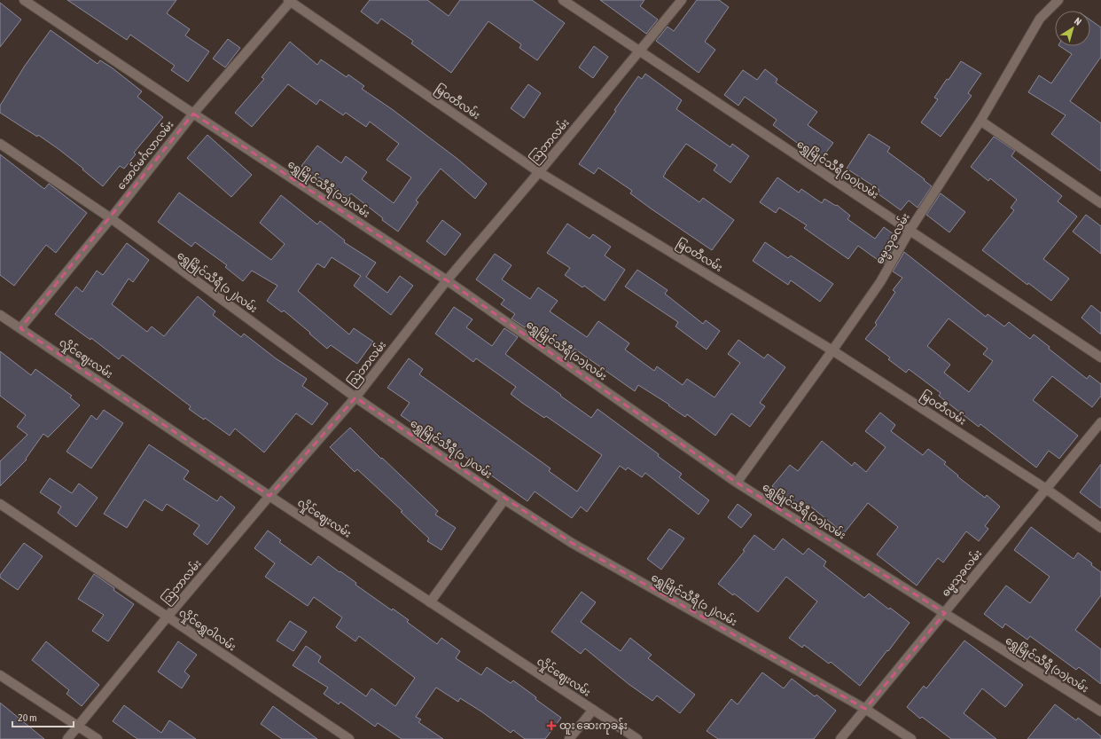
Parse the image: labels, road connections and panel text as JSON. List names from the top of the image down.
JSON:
{
  "streets": {
    "street": [
      "မြဝတီလမ်း",
      "သြဘာလမ်း",
      "အောင်မင်္ဂလာလမ်း",
      "ရွှေမြိုင်သီရီ (၁၀)လမ်း",
      "ရွှေမြိုင်သီရီ (၁၁)လမ်း",
      "ဓမ္မသုခလမ်း",
      "ရွှေမြိုင်သီရီ (၁၂)လမ်း",
      "လှိုင်ဈေးလမ်း",
      "လှိုင်ရွှေဝါလမ်း"
    ]
  },
  "crossings": [
    ["မြဝတီလမ်း", "သြဘာလမ်း"],
    ["မြဝတီလမ်း", "အောင်မင်္ဂလာလမ်း"],
    ["မြဝတီလမ်း", "ဓမ္မသုခလမ်း"],
    ["သြဘာလမ်း", "ရွှေမြိုင်သီရီ (၁၀)လမ်း"],
    ["သြဘာလမ်း", "ရွှေမြိုင်သီရီ (၁၁)လမ်း"],
    ["သြဘာလမ်း", "ရွှေမြိုင်သီရီ (၁၂)လမ်း"],
    ["သြဘာလမ်း", "လှိုင်ဈေးလမ်း"],
    ["သြဘာလမ်း", "လှိုင်ရွှေဝါလမ်း"],
    ["အောင်မင်္ဂလာလမ်း", "ရွှေမြိုင်သီရီ (၁၁)လမ်း"],
    ["အောင်မင်္ဂလာလမ်း", "ရွှေမြိုင်သီရီ (၁၂)လမ်း"],
    ["အောင်မင်္ဂလာလမ်း", "လှိုင်ဈေးလမ်း"],
    ["ရွှေမြိုင်သီရီ (၁၀)လမ်း", "ဓမ္မသုခလမ်း"],
    ["ရွှေမြိုင်သီရီ (၁၁)လမ်း", "ဓမ္မသုခလမ်း"],
    ["ဓမ္မသုခလမ်း", "ရွှေမြိုင်သီရီ (၁၂)လမ်း"]
  ],
  "places": {
    "health": ["ထူး ဆေးကုခန်း"]
  },
  "scale_bar": "20 m",
  "north": "top right"
}
